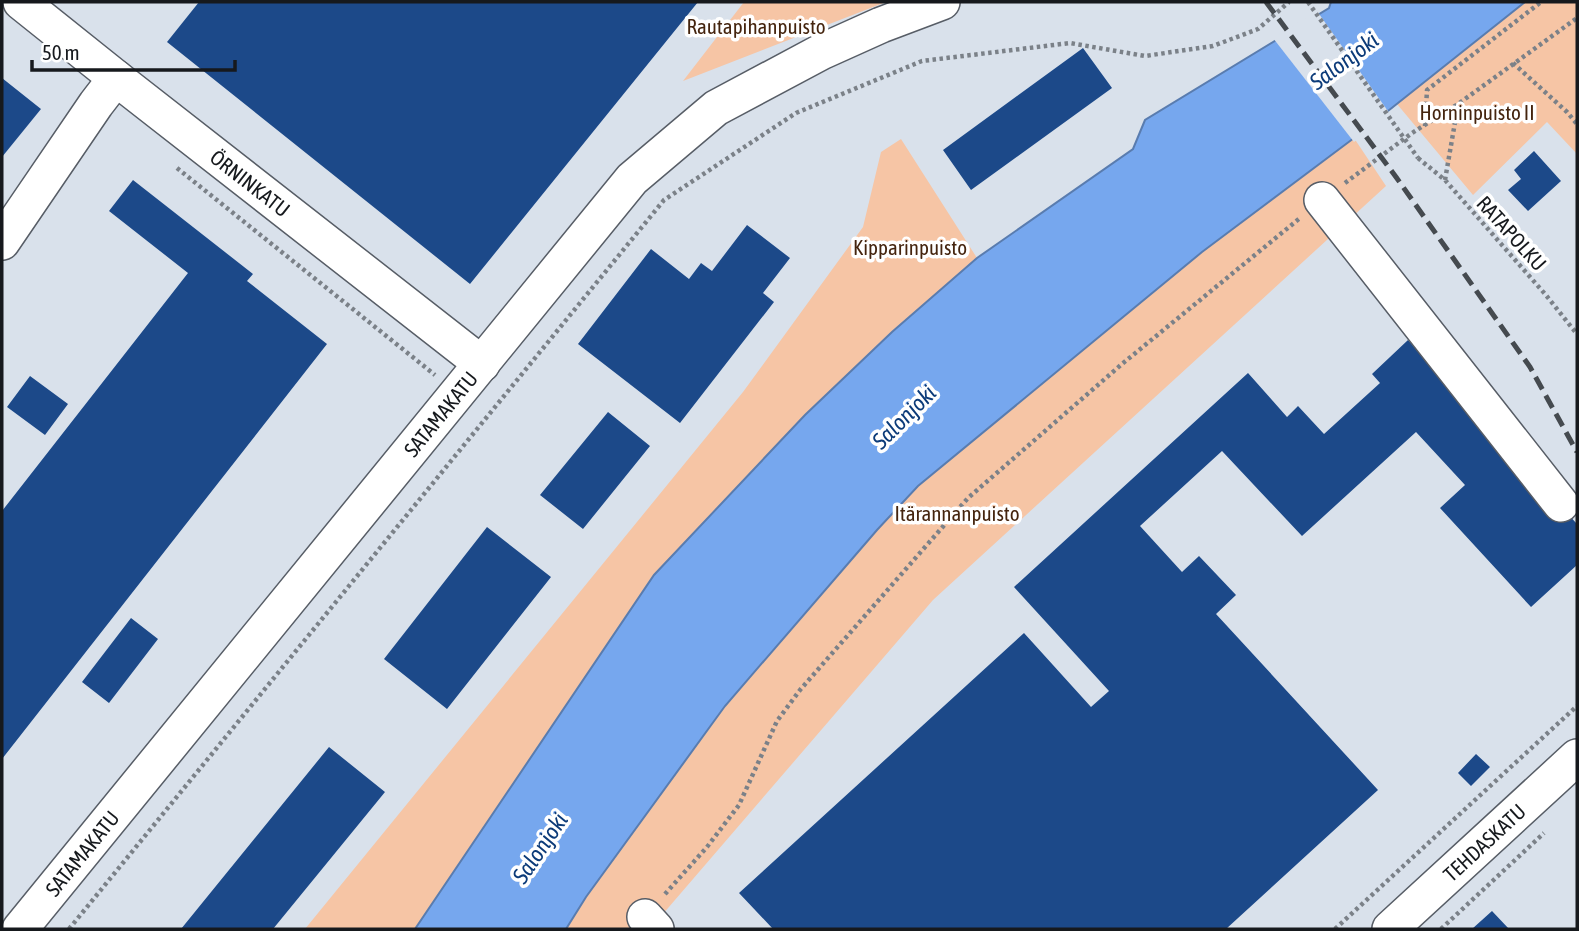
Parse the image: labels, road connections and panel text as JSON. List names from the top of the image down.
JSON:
{
  "streets": {
    "street": ["ÖRNINKATU", "SATAMAKATU", "TEHDASKATU"],
    "path": ["RATAPOLKU"]
  },
  "crossings": [
    ["ÖRNINKATU", "SATAMAKATU"]
  ],
  "water": ["Salonjoki"],
  "parks": [
    "Rautapihanpuisto",
    "Horninpuisto II",
    "Kipparinpuisto",
    "Itärannanpuisto"
  ],
  "scale_bar": "50 m"
}
